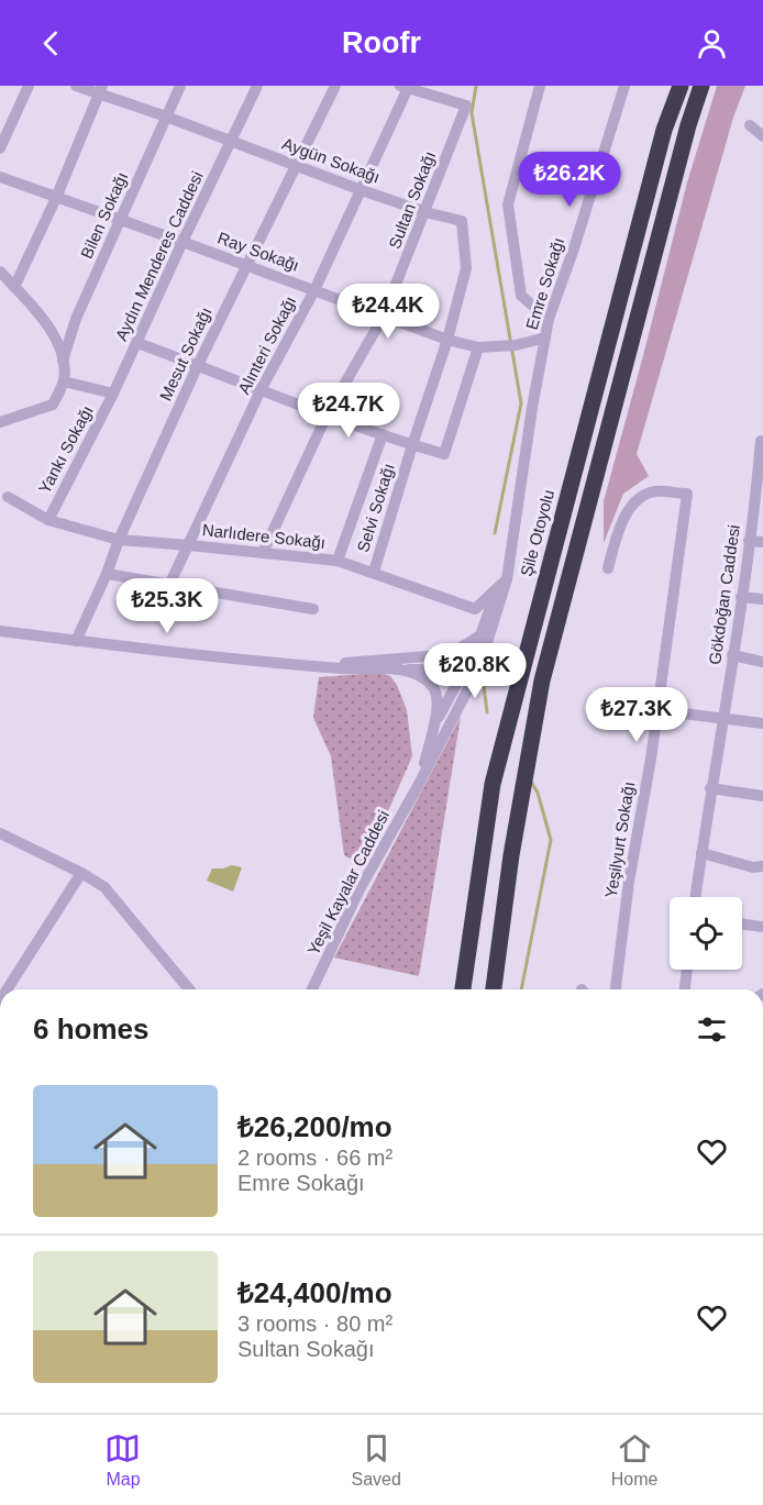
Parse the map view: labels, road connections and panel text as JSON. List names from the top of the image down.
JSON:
{
  "streets": {
    "highway": ["Şile Otoyolu"],
    "street": [
      "Aygün Sokağı",
      "Sultan Sokağı",
      "Bilen Sokağı",
      "Ray Sokağı",
      "Aydın Menderes Caddesi",
      "Emre Sokağı",
      "Alınteri Sokağı",
      "Mesut Sokağı",
      "Yankı Sokağı",
      "Selvi Sokağı",
      "Narlıdere Sokağı",
      "Gökdoğan Caddesi",
      "Yeşilyurt Sokağı",
      "Yeşil Kayalar Caddesi"
    ]
  },
  "crossings": [
    ["Aygün Sokağı", "Sultan Sokağı"],
    ["Aygün Sokağı", "Bilen Sokağı"],
    ["Aygün Sokağı", "Ray Sokağı"],
    ["Aygün Sokağı", "Aydın Menderes Caddesi"],
    ["Aygün Sokağı", "Alınteri Sokağı"],
    ["Aygün Sokağı", "Mesut Sokağı"],
    ["Aygün Sokağı", "Selvi Sokağı"],
    ["Sultan Sokağı", "Ray Sokağı"],
    ["Sultan Sokağı", "Alınteri Sokağı"],
    ["Sultan Sokağı", "Narlıdere Sokağı"],
    ["Bilen Sokağı", "Ray Sokağı"],
    ["Ray Sokağı", "Aydın Menderes Caddesi"],
    ["Ray Sokağı", "Emre Sokağı"],
    ["Ray Sokağı", "Alınteri Sokağı"],
    ["Ray Sokağı", "Mesut Sokağı"],
    ["Ray Sokağı", "Selvi Sokağı"],
    ["Aydın Menderes Caddesi", "Yankı Sokağı"],
    ["Emre Sokağı", "Narlıdere Sokağı"],
    ["Alınteri Sokağı", "Narlıdere Sokağı"],
    ["Mesut Sokağı", "Narlıdere Sokağı"],
    ["Yankı Sokağı", "Narlıdere Sokağı"],
    ["Selvi Sokağı", "Narlıdere Sokağı"]
  ],
  "page": {
    "header": "Roofr",
    "price": [
      "₺26.2K",
      "₺24.4K",
      "₺24.7K",
      "₺25.3K",
      "₺20.8K",
      "₺27.3K"
    ],
    "heading": "6 homes",
    "list": [
      {
        "name": "₺26,200/mo",
        "note": "2 rooms · 66 m² · Emre Sokağı"
      },
      {
        "name": "₺24,400/mo",
        "note": "3 rooms · 80 m² · Sultan Sokağı"
      }
    ],
    "tabs": ["Map", "Saved", "Home"]
  }
}
